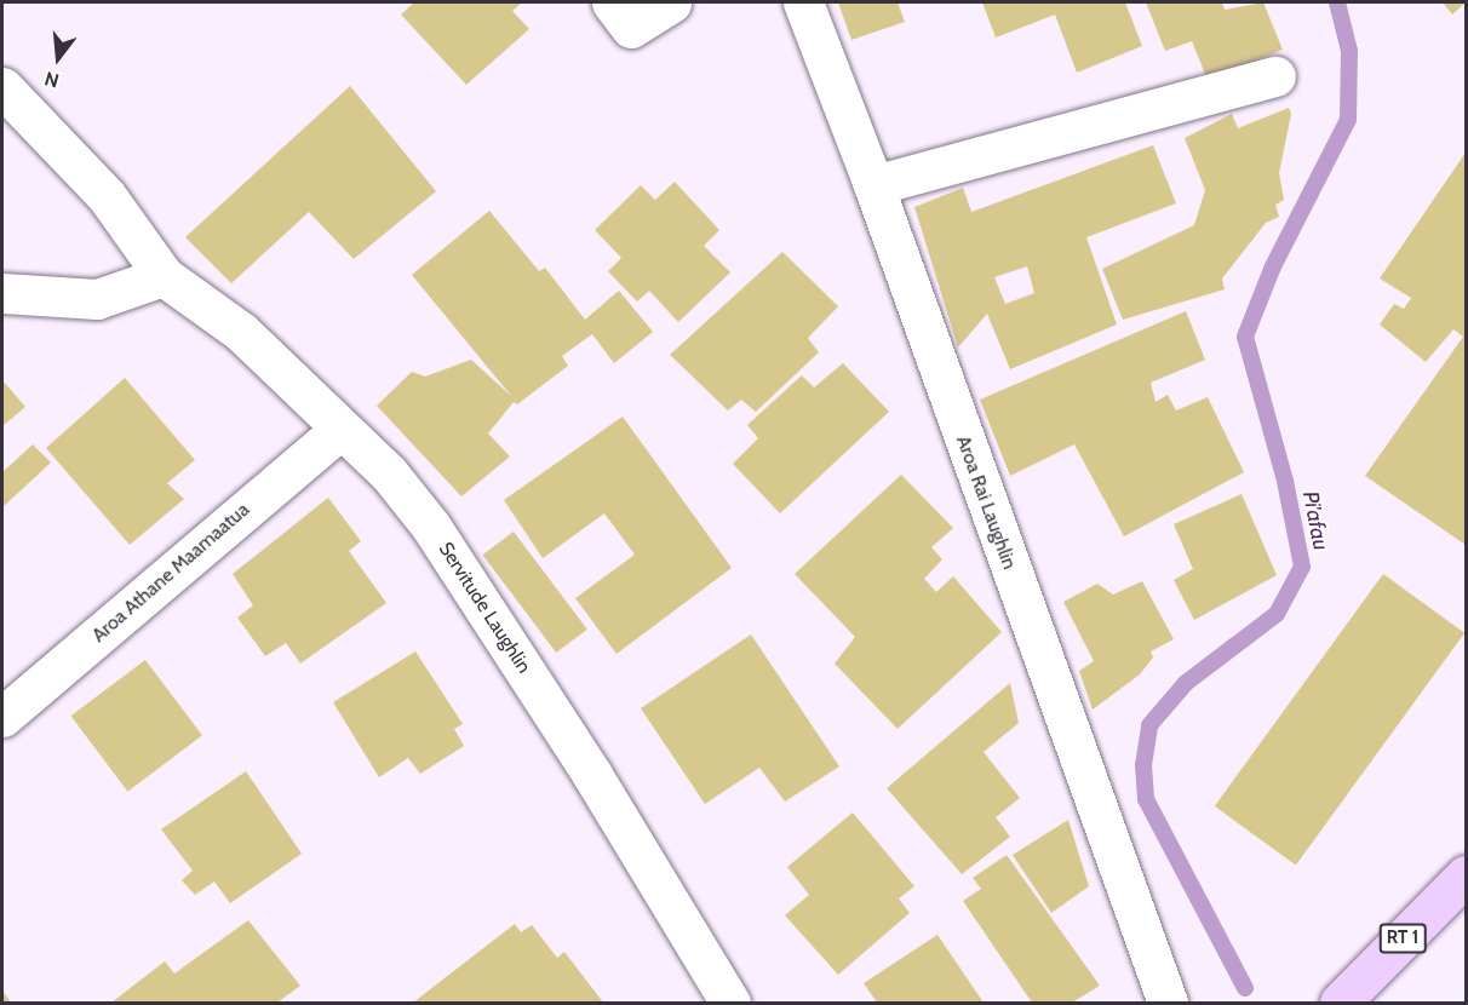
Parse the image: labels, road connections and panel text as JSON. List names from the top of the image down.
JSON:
{
  "streets": {
    "main road": ["RT 1"],
    "street": ["Aroa Rai Laughlin", "Aroa Athane Maamaatua", "Servitude Laughlin"]
  },
  "crossings": [
    ["Aroa Athane Maamaatua", "Servitude Laughlin"]
  ],
  "water": ["Pi'afau"],
  "north": "bottom"
}
